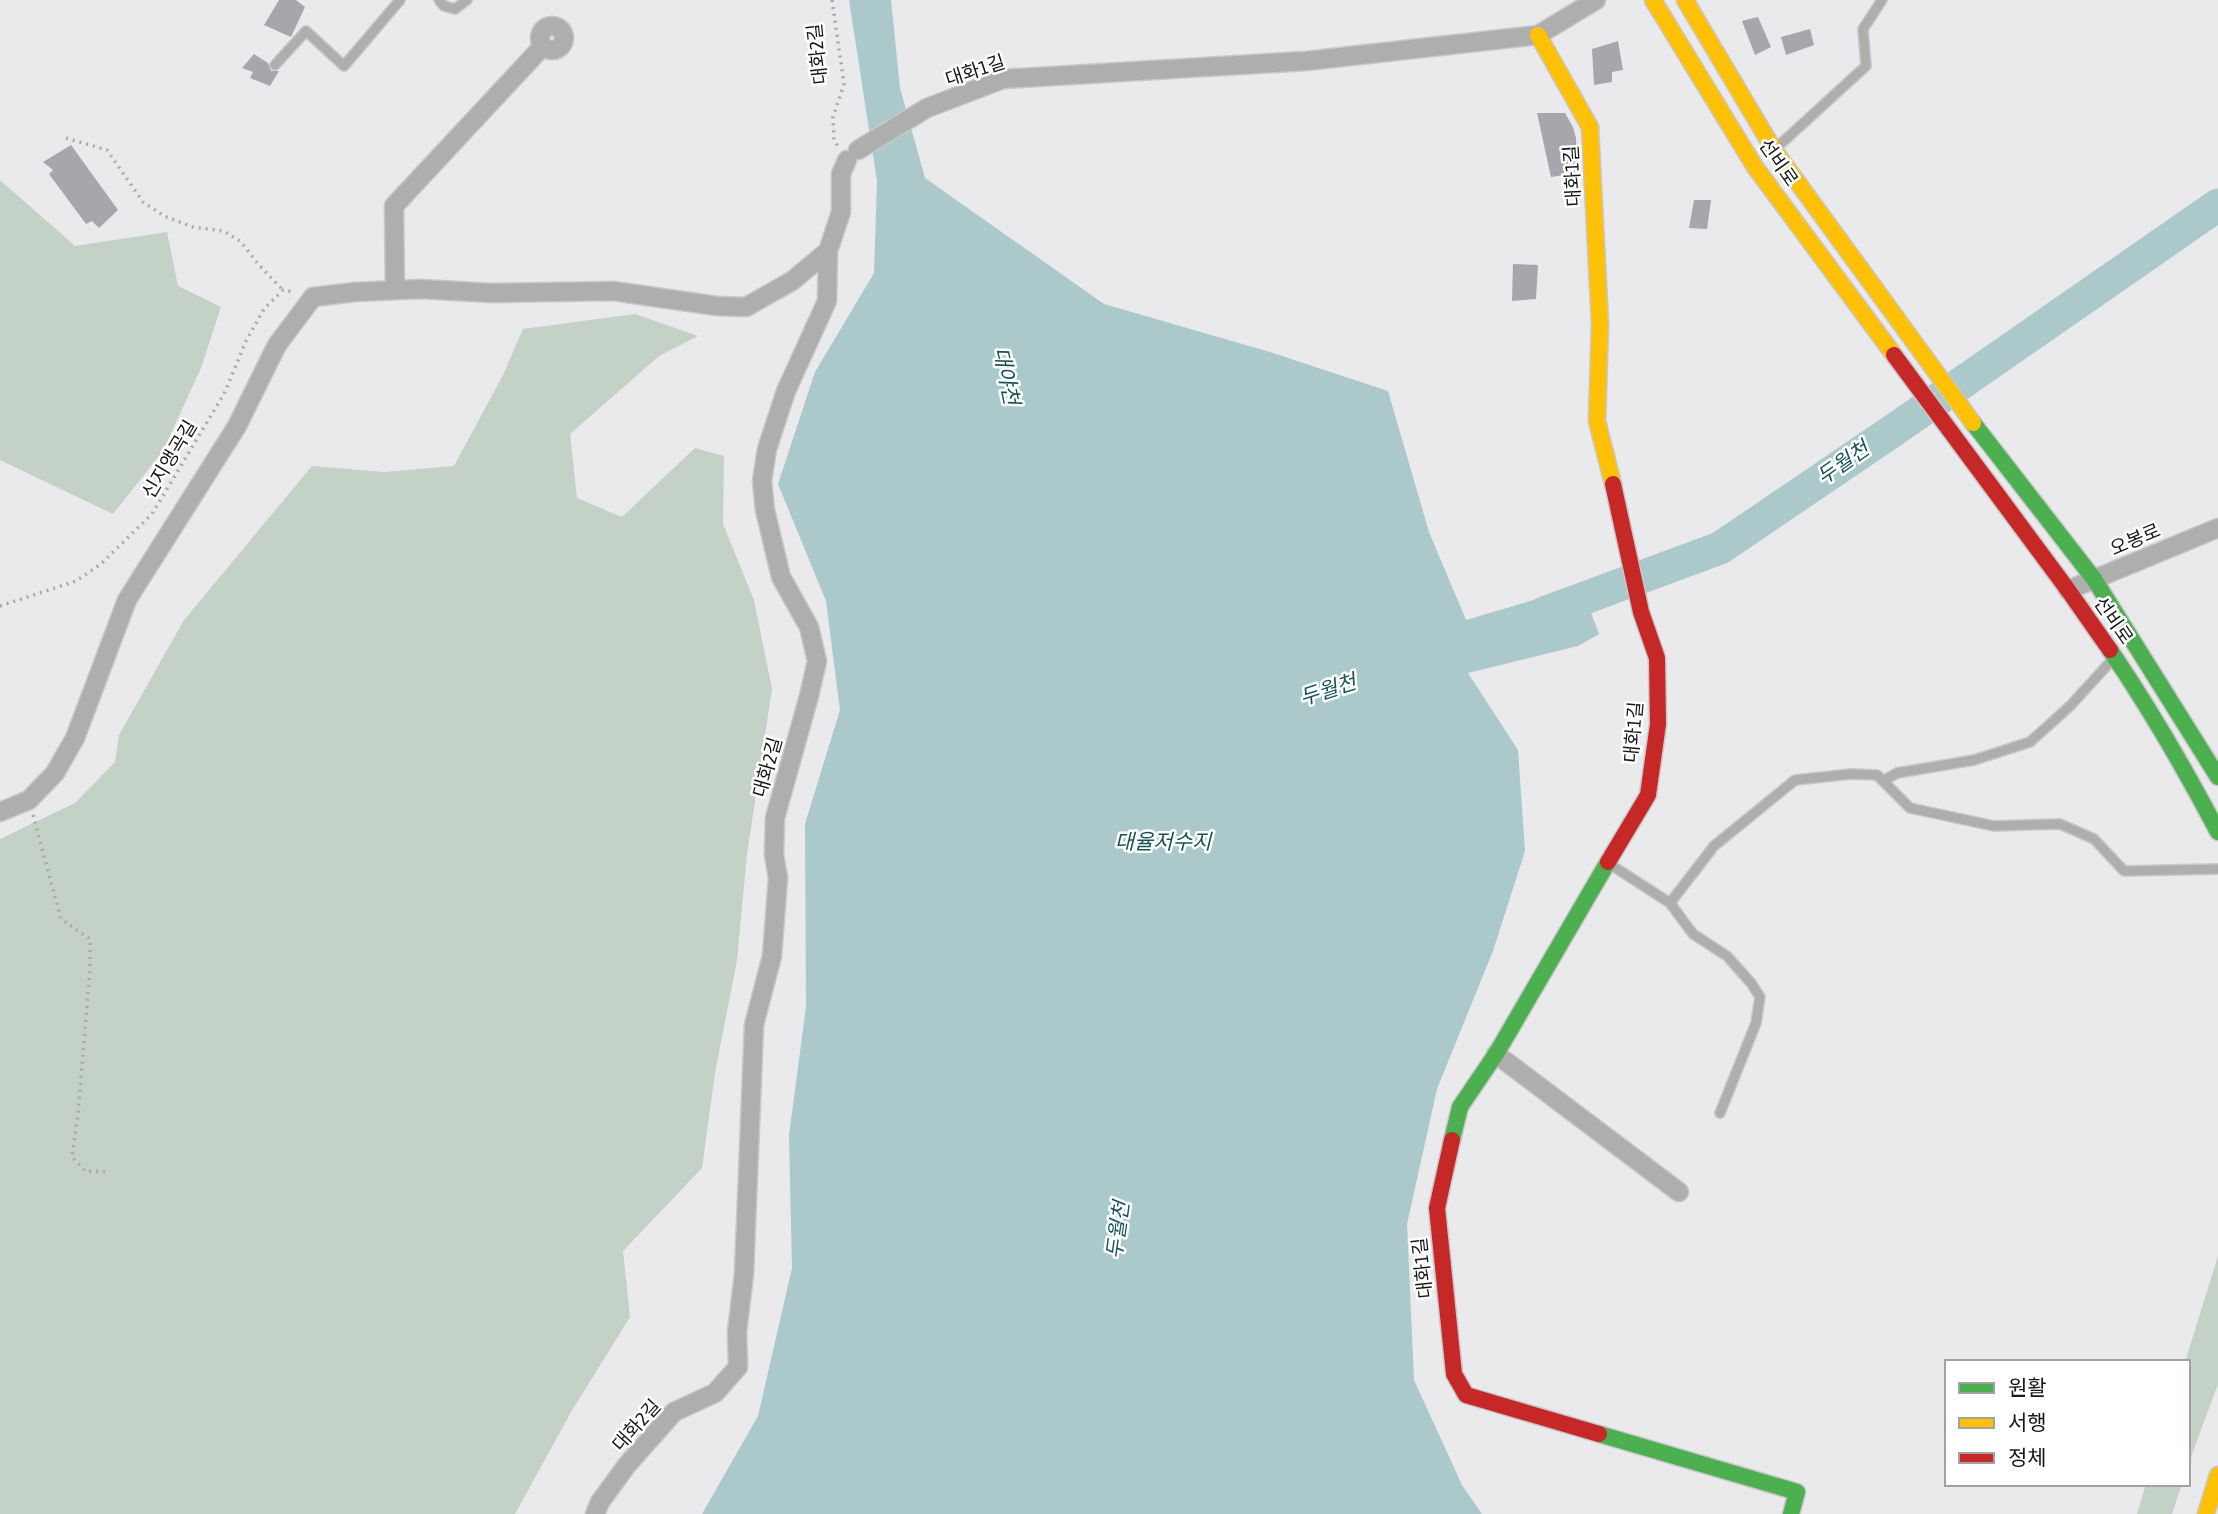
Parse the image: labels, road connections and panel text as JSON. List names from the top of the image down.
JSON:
{
  "streets": {
    "main road": ["대화1길", "선비로"],
    "street": ["대화2길", "오봉로"],
    "path": ["신지앵곡길"]
  },
  "crossings": [
    ["대화2길", "대화1길"],
    ["선비로", "오봉로"]
  ],
  "water": ["대야천", "두월천", "대율저수지"],
  "legend": ["원활", "서행", "정체"]
}
